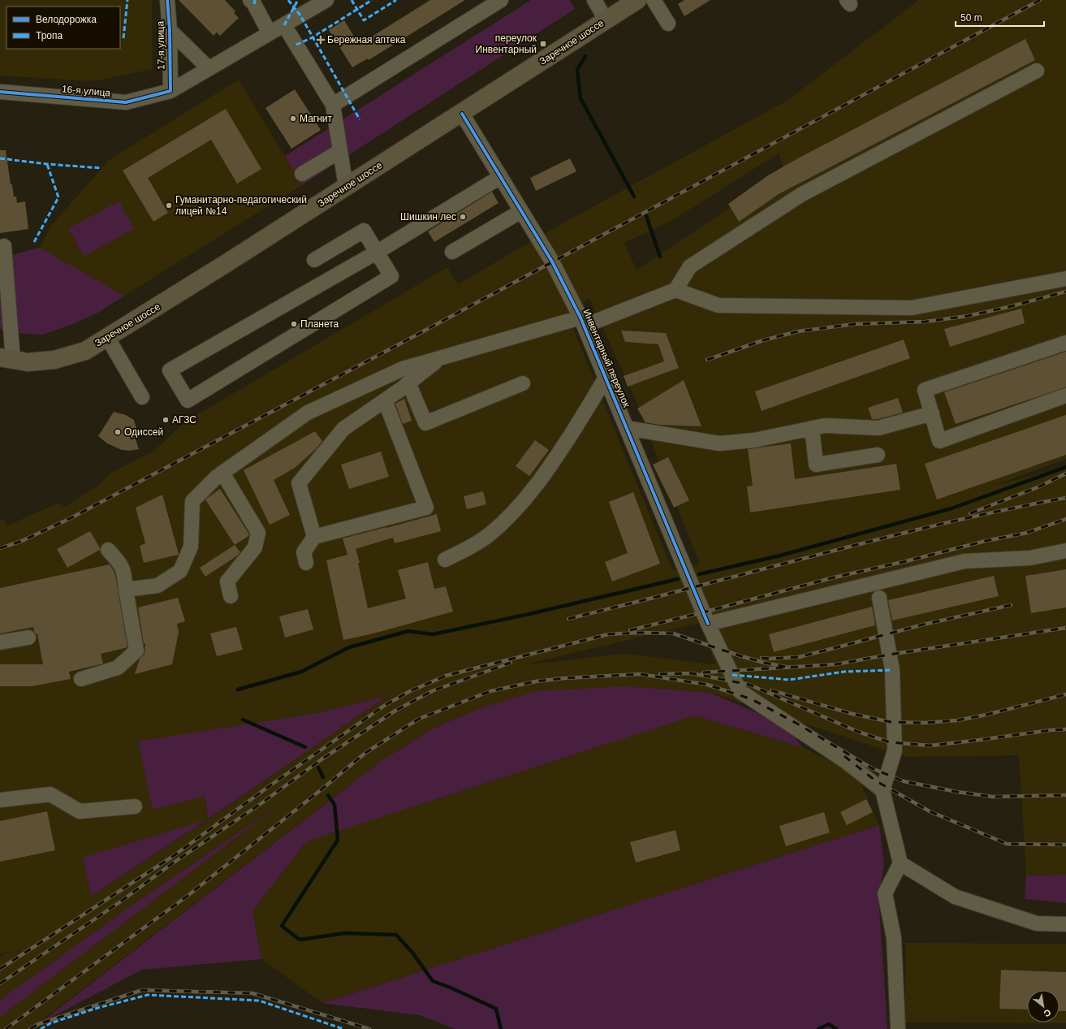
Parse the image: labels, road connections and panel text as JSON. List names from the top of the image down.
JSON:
{
  "streets": {
    "main road": ["Заречное шоссе"],
    "street": ["17-я улица", "16-я улица", "Инвентарный переулок"]
  },
  "crossings": [
    ["Заречное шоссе", "Инвентарный переулок"],
    ["17-я улица", "16-я улица"]
  ],
  "places": {
    "health": ["Бережная аптека"],
    "transit": ["переулок Инвентарный"],
    "other": [
      "Магнит",
      "Гуманитарно-педагогический лицей №14",
      "Шишкин лес",
      "Планета",
      "АГЗС",
      "Одиссей"
    ]
  },
  "legend": ["Велодорожка", "Тропа"],
  "scale_bar": "50 m",
  "north": "bottom right"
}
